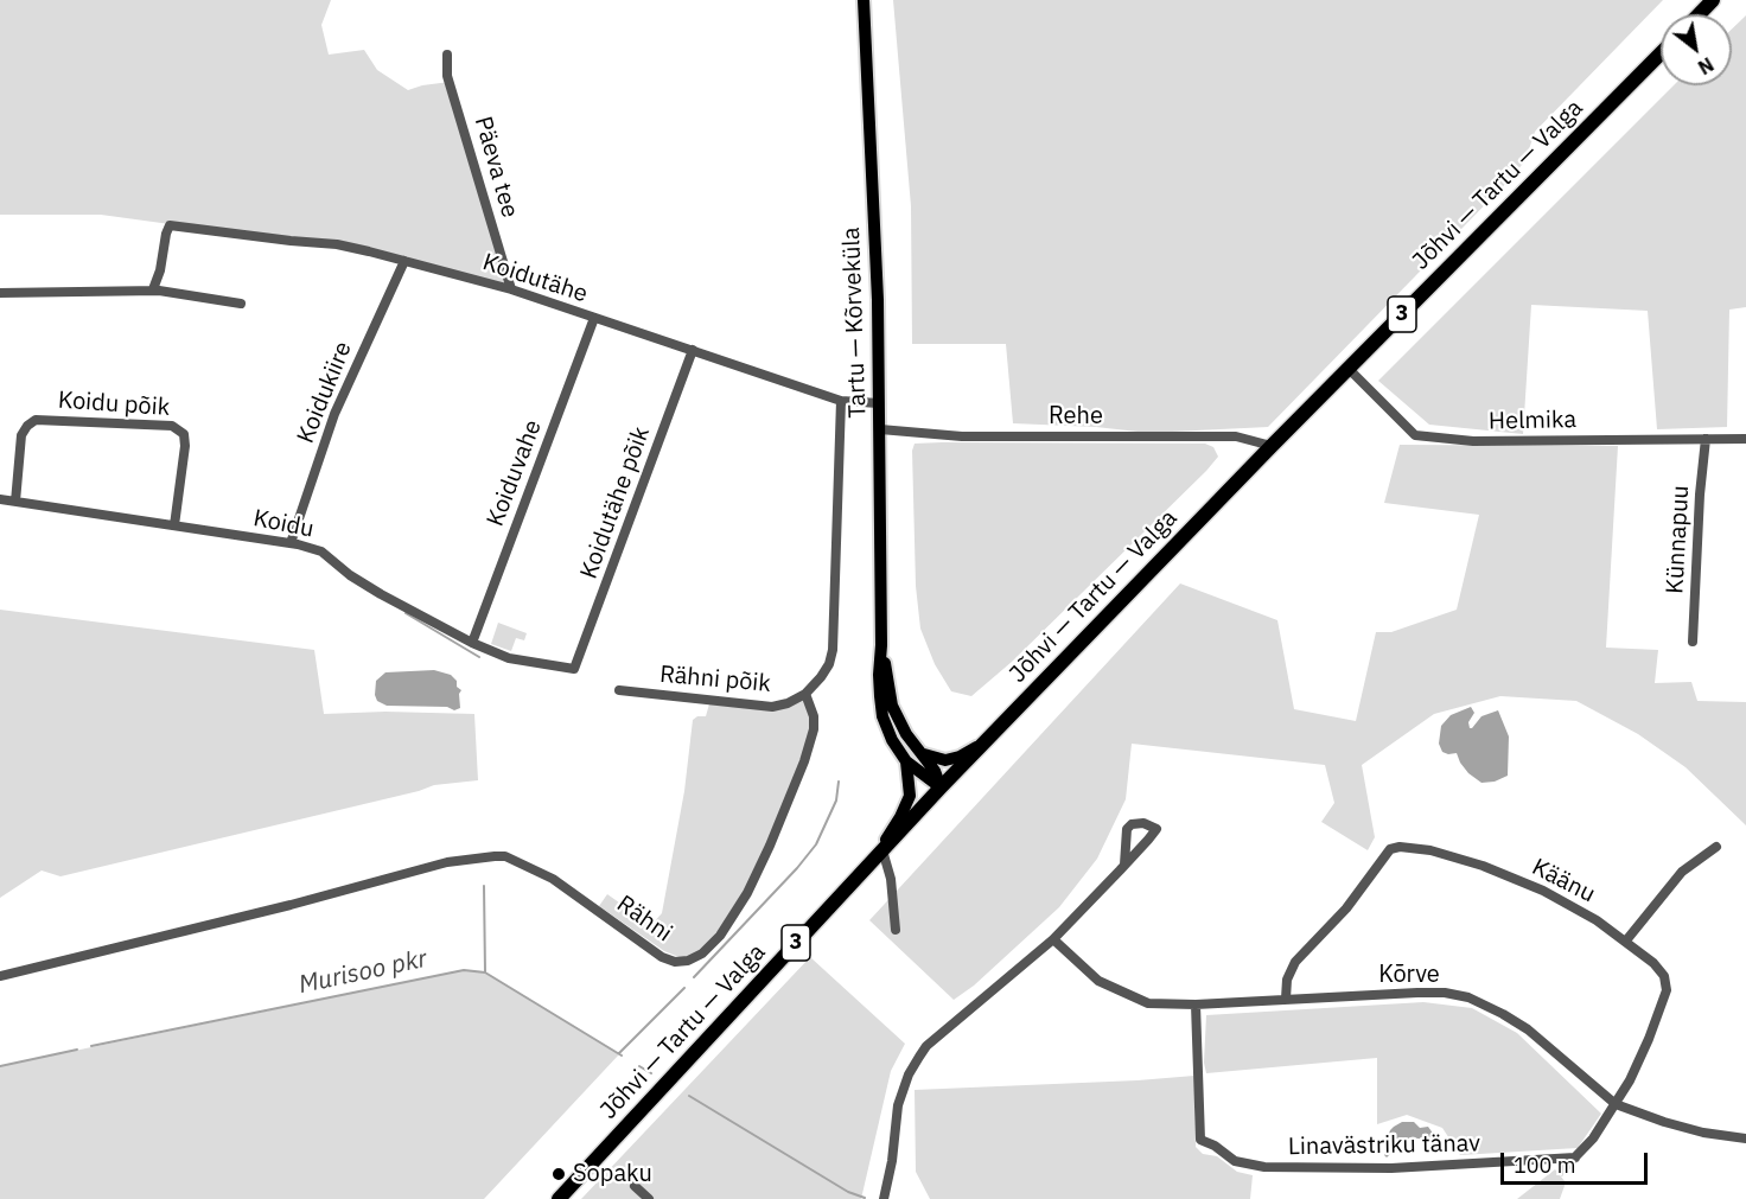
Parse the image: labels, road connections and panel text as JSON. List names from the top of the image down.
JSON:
{
  "streets": {
    "highway": ["Jõhvi — Tartu — Valga", "3"],
    "main road": ["Tartu — Kõrveküla"],
    "street": [
      "Päeva tee",
      "Koidutähe",
      "Koidukiire",
      "Koidu põik",
      "Rehe",
      "Helmika",
      "Koiduvahe",
      "Koidutähe põik",
      "Koidu",
      "Künnapuu",
      "Rähni põik",
      "Käänu",
      "Rähni",
      "Kõrve",
      "Linavästriku tänav"
    ]
  },
  "crossings": [
    ["Päeva tee", "Koidutähe"],
    ["Jõhvi — Tartu — Valga", "Tartu — Kõrveküla"],
    ["Jõhvi — Tartu — Valga", "Rehe"],
    ["Jõhvi — Tartu — Valga", "Helmika"],
    ["Koidutähe", "Tartu — Kõrveküla"],
    ["Koidutähe", "Koidukiire"],
    ["Koidutähe", "Koiduvahe"],
    ["Koidutähe", "Koidutähe põik"],
    ["Tartu — Kõrveküla", "Rehe"],
    ["Koidukiire", "Koidu"],
    ["Koidu põik", "Koidu"],
    ["Helmika", "Künnapuu"],
    ["Koiduvahe", "Koidu"],
    ["Koidutähe põik", "Koidu"],
    ["Rähni põik", "Rähni"],
    ["Käänu", "Kõrve"],
    ["Käänu", "Linavästriku tänav"],
    ["Kõrve", "Linavästriku tänav"]
  ],
  "water": ["Murisoo pkr"],
  "places": ["Sopaku"],
  "scale_bar": "100 m",
  "north": "bottom right"
}
